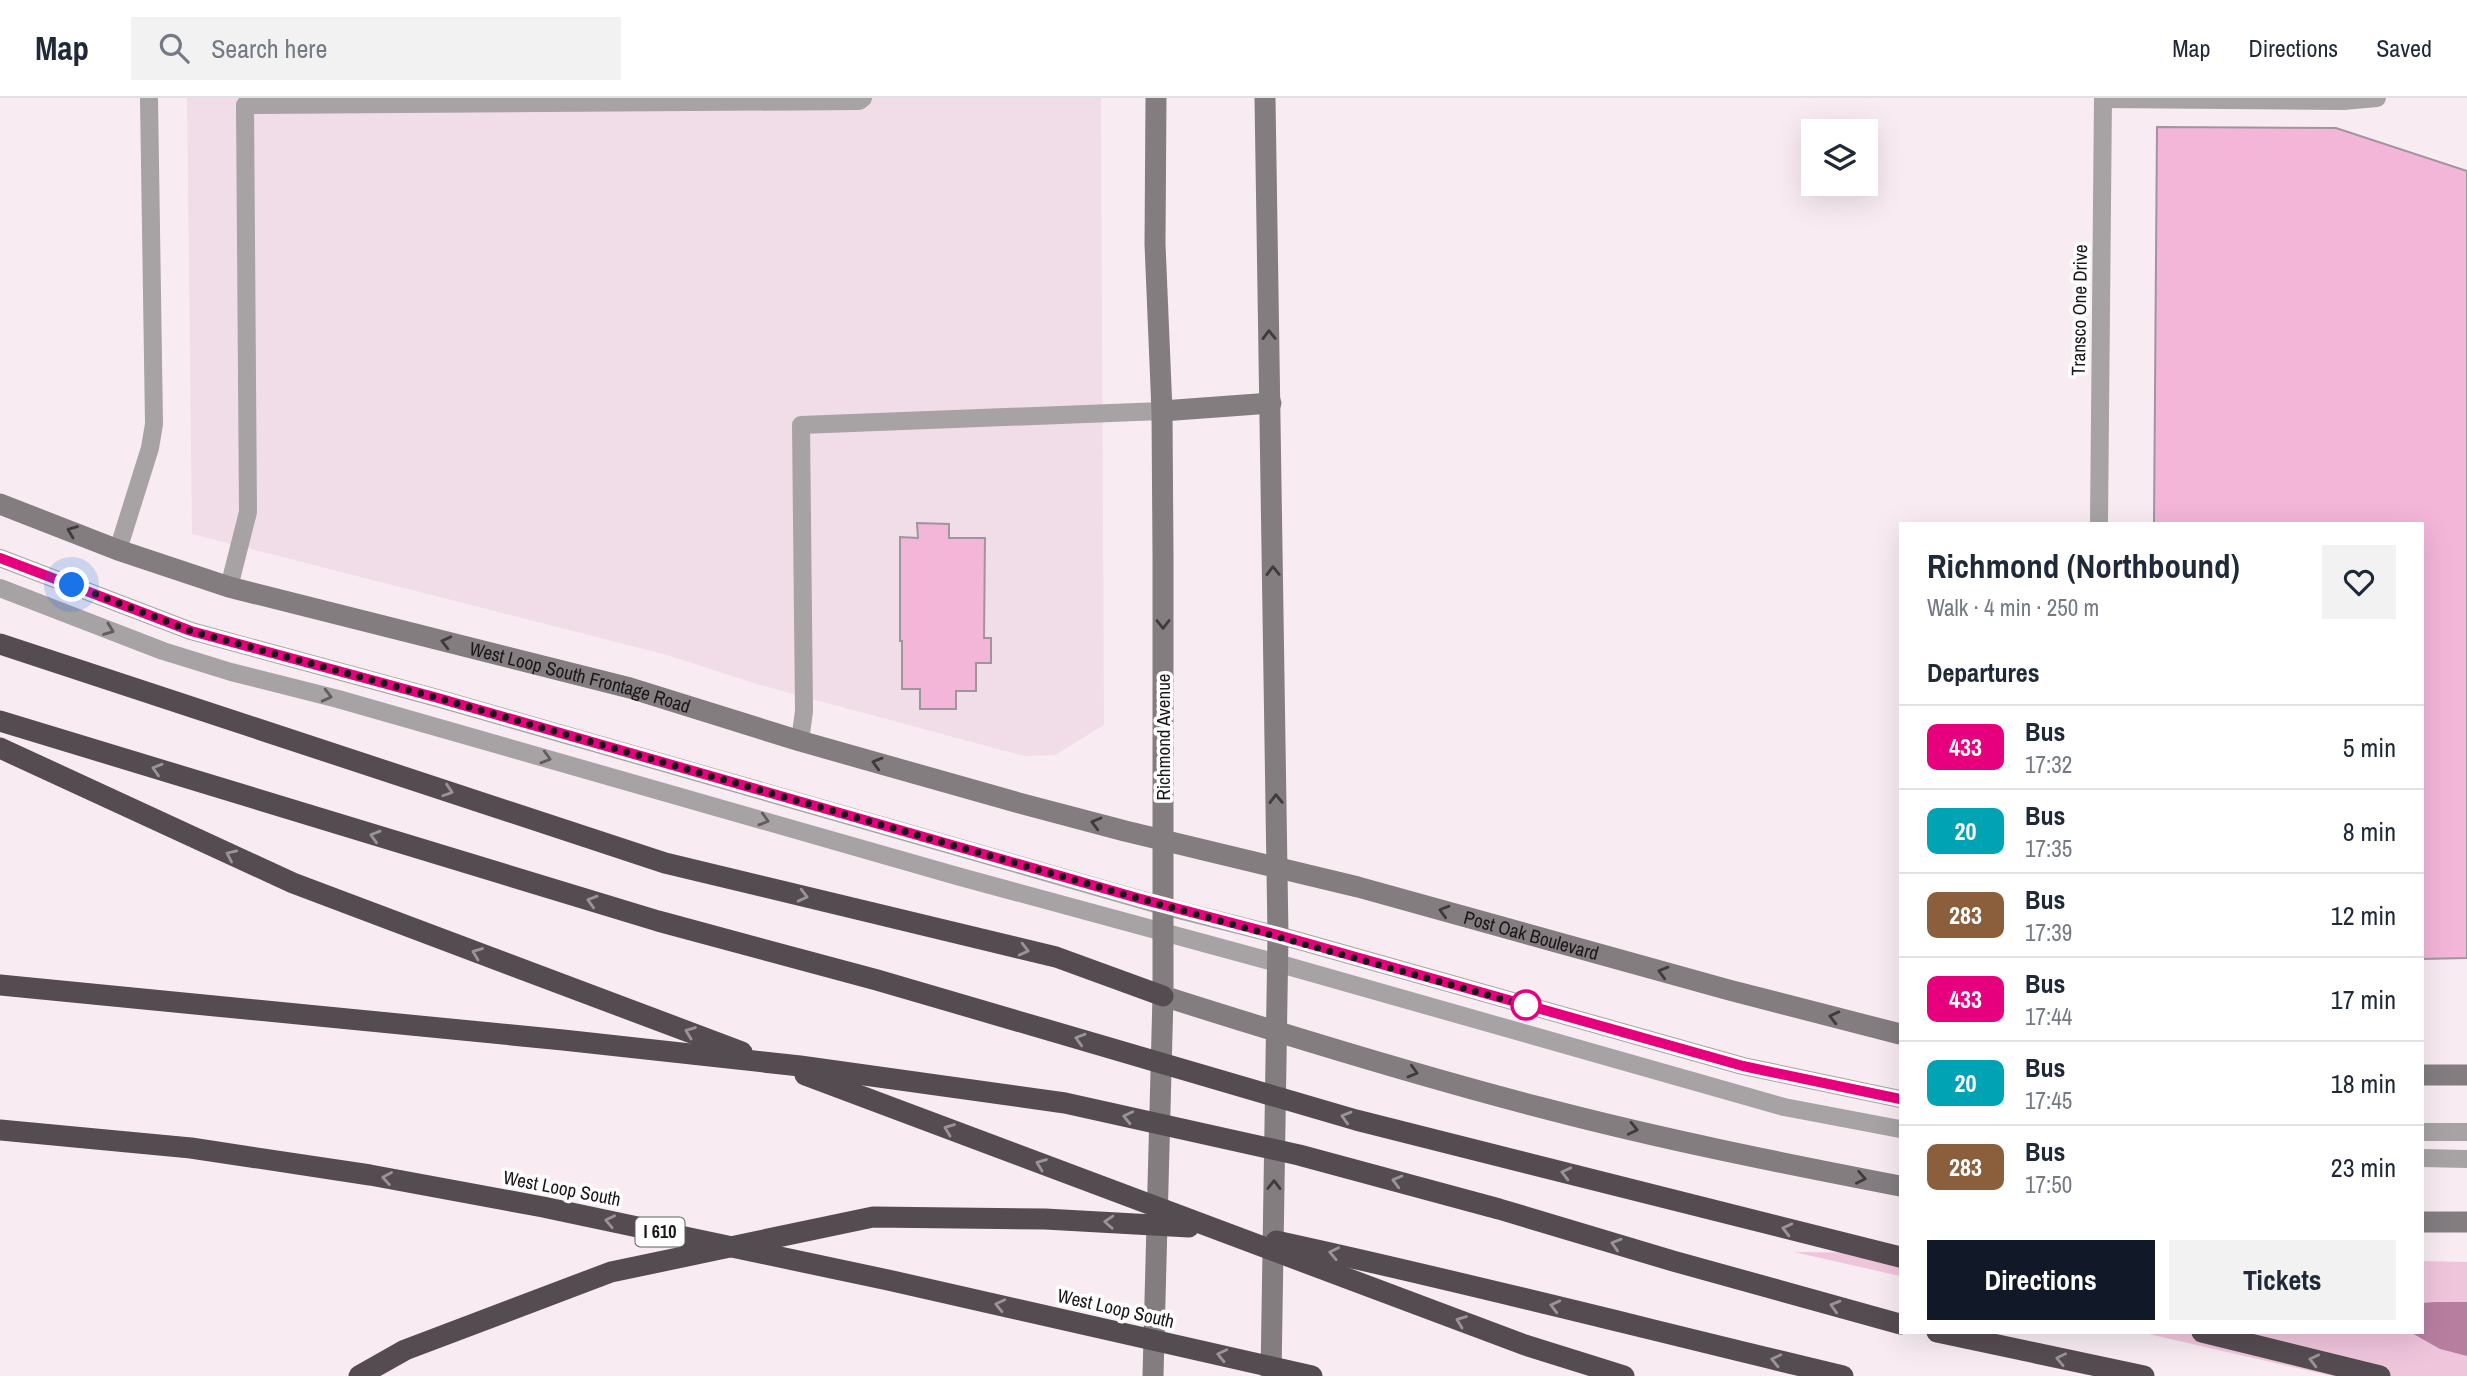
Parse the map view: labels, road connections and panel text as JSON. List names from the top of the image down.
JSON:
{
  "streets": {
    "highway": ["West Loop South", "I 610"],
    "main road": ["West Loop South Frontage Road", "Richmond Avenue", "Post Oak Boulevard"],
    "lane": ["Transco One Drive"]
  },
  "crossings": [
    ["West Loop South Frontage Road", "Richmond Avenue"],
    ["West Loop South Frontage Road", "Post Oak Boulevard"],
    ["Richmond Avenue", "Post Oak Boulevard"]
  ],
  "one_way": ["West Loop South Frontage Road"],
  "lines": ["bus line 433"],
  "page": {
    "header": "Map",
    "search": "Search here",
    "nav": ["Map", "Directions", "Saved"],
    "heading": [
      ["Richmond (Northbound)", "Walk · 4 min · 250 m"],
      "Departures"
    ],
    "list": [
      {
        "mark": "433",
        "name": "Bus",
        "note": "17:32",
        "value": "5 min"
      },
      {
        "mark": "20",
        "name": "Bus",
        "note": "17:35",
        "value": "8 min"
      },
      {
        "mark": "283",
        "name": "Bus",
        "note": "17:39",
        "value": "12 min"
      },
      {
        "mark": "433",
        "name": "Bus",
        "note": "17:44",
        "value": "17 min"
      },
      {
        "mark": "20",
        "name": "Bus",
        "note": "17:45",
        "value": "18 min"
      },
      {
        "mark": "283",
        "name": "Bus",
        "note": "17:50",
        "value": "23 min"
      }
    ],
    "buttons": ["Directions", "Tickets"]
  }
}
